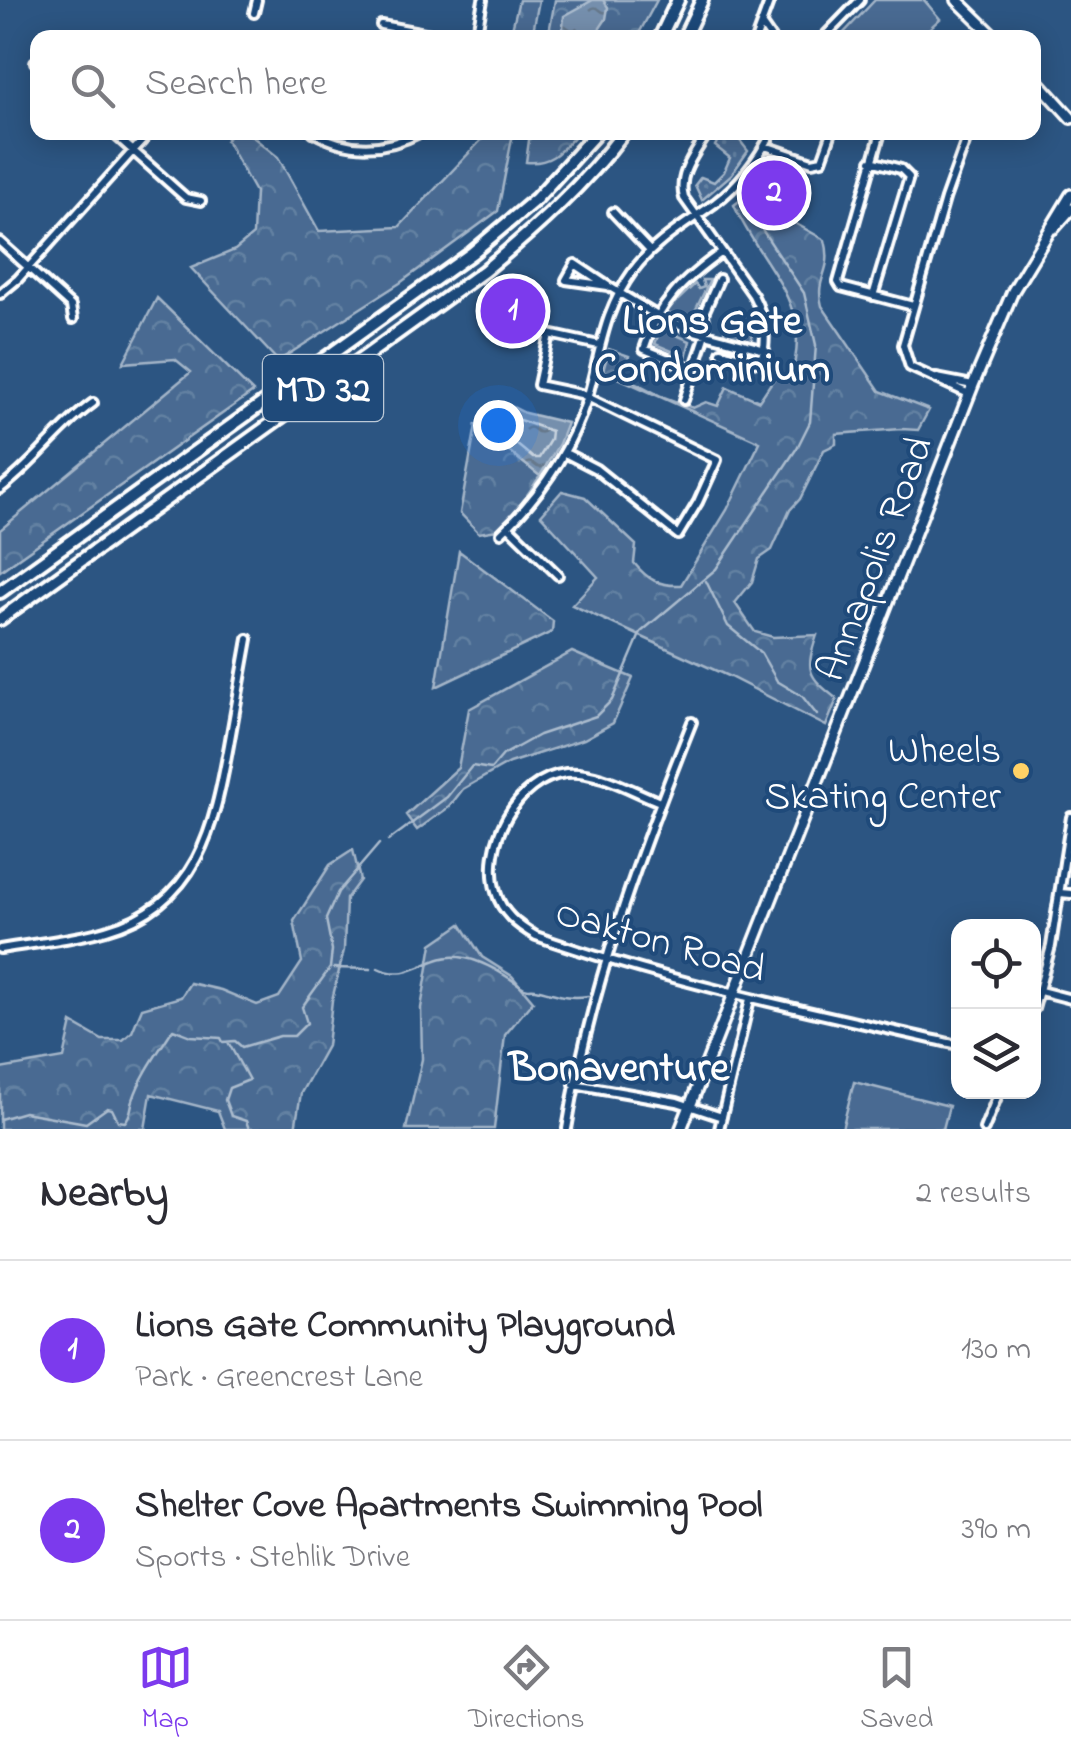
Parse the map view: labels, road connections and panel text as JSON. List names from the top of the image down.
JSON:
{
  "streets": {
    "highway": ["MD 32"],
    "main road": ["Annapolis Road"],
    "street": ["Oakton Road"]
  },
  "crossings": [
    ["Annapolis Road", "Oakton Road"]
  ],
  "districts": ["Lions Gate Condominium", "Bonaventure"],
  "places": ["Wheels Skating Center"],
  "page": {
    "search": "Search here",
    "pins": ["2", "1"],
    "heading": ["Nearby", "2 results"],
    "list": [
      {
        "mark": "1",
        "name": "Lions Gate Community Playground",
        "note": "Park · Greencrest Lane",
        "value": "130 m"
      },
      {
        "mark": "2",
        "name": "Shelter Cove Apartments Swimming Pool",
        "note": "Sports · Stehlik Drive",
        "value": "390 m"
      }
    ],
    "nav": ["Map", "Directions", "Saved"]
  }
}
